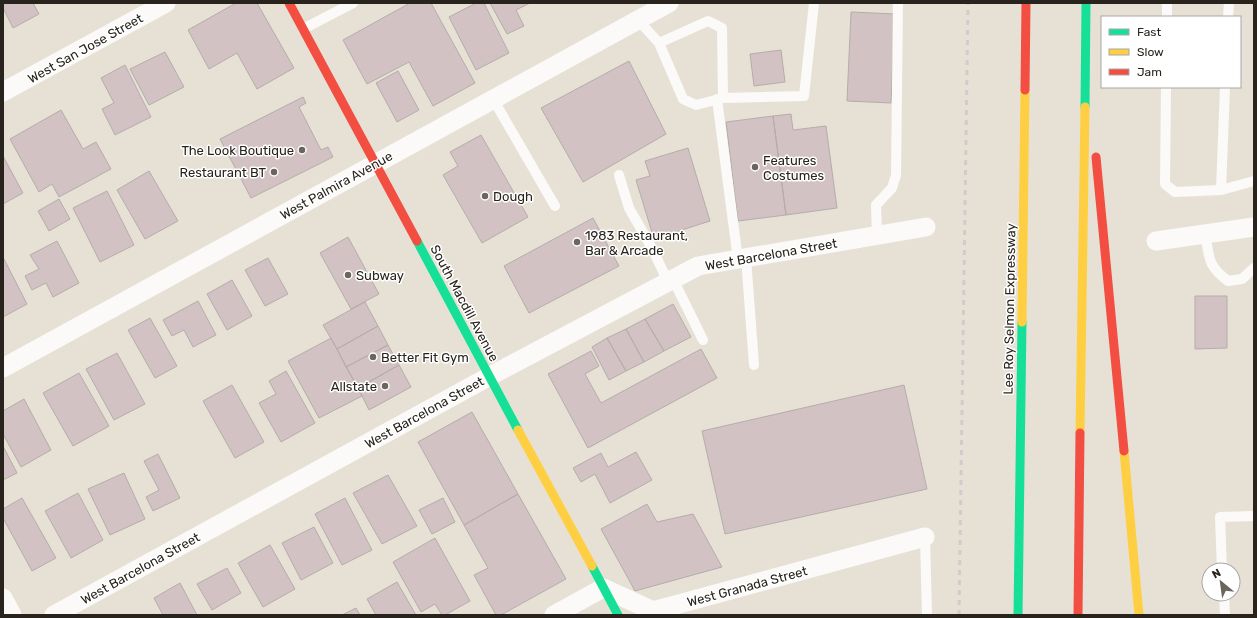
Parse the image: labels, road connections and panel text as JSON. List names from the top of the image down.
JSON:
{
  "streets": {
    "main road": ["South Macdill Avenue", "Lee Roy Selmon Expressway"],
    "street": [
      "West San Jose Street",
      "West Palmira Avenue",
      "West Barcelona Street",
      "West Granada Street"
    ]
  },
  "crossings": [
    ["West Palmira Avenue", "South Macdill Avenue"],
    ["West Barcelona Street", "South Macdill Avenue"],
    ["South Macdill Avenue", "West Granada Street"]
  ],
  "places": [
    "The Look Boutique",
    "Features Costumes",
    "Restaurant BT",
    "Dough",
    "1983 Restaurant, Bar & Arcade",
    "Subway",
    "Better Fit Gym",
    "Allstate"
  ],
  "legend": ["Fast", "Slow", "Jam"],
  "north": "top left"
}
